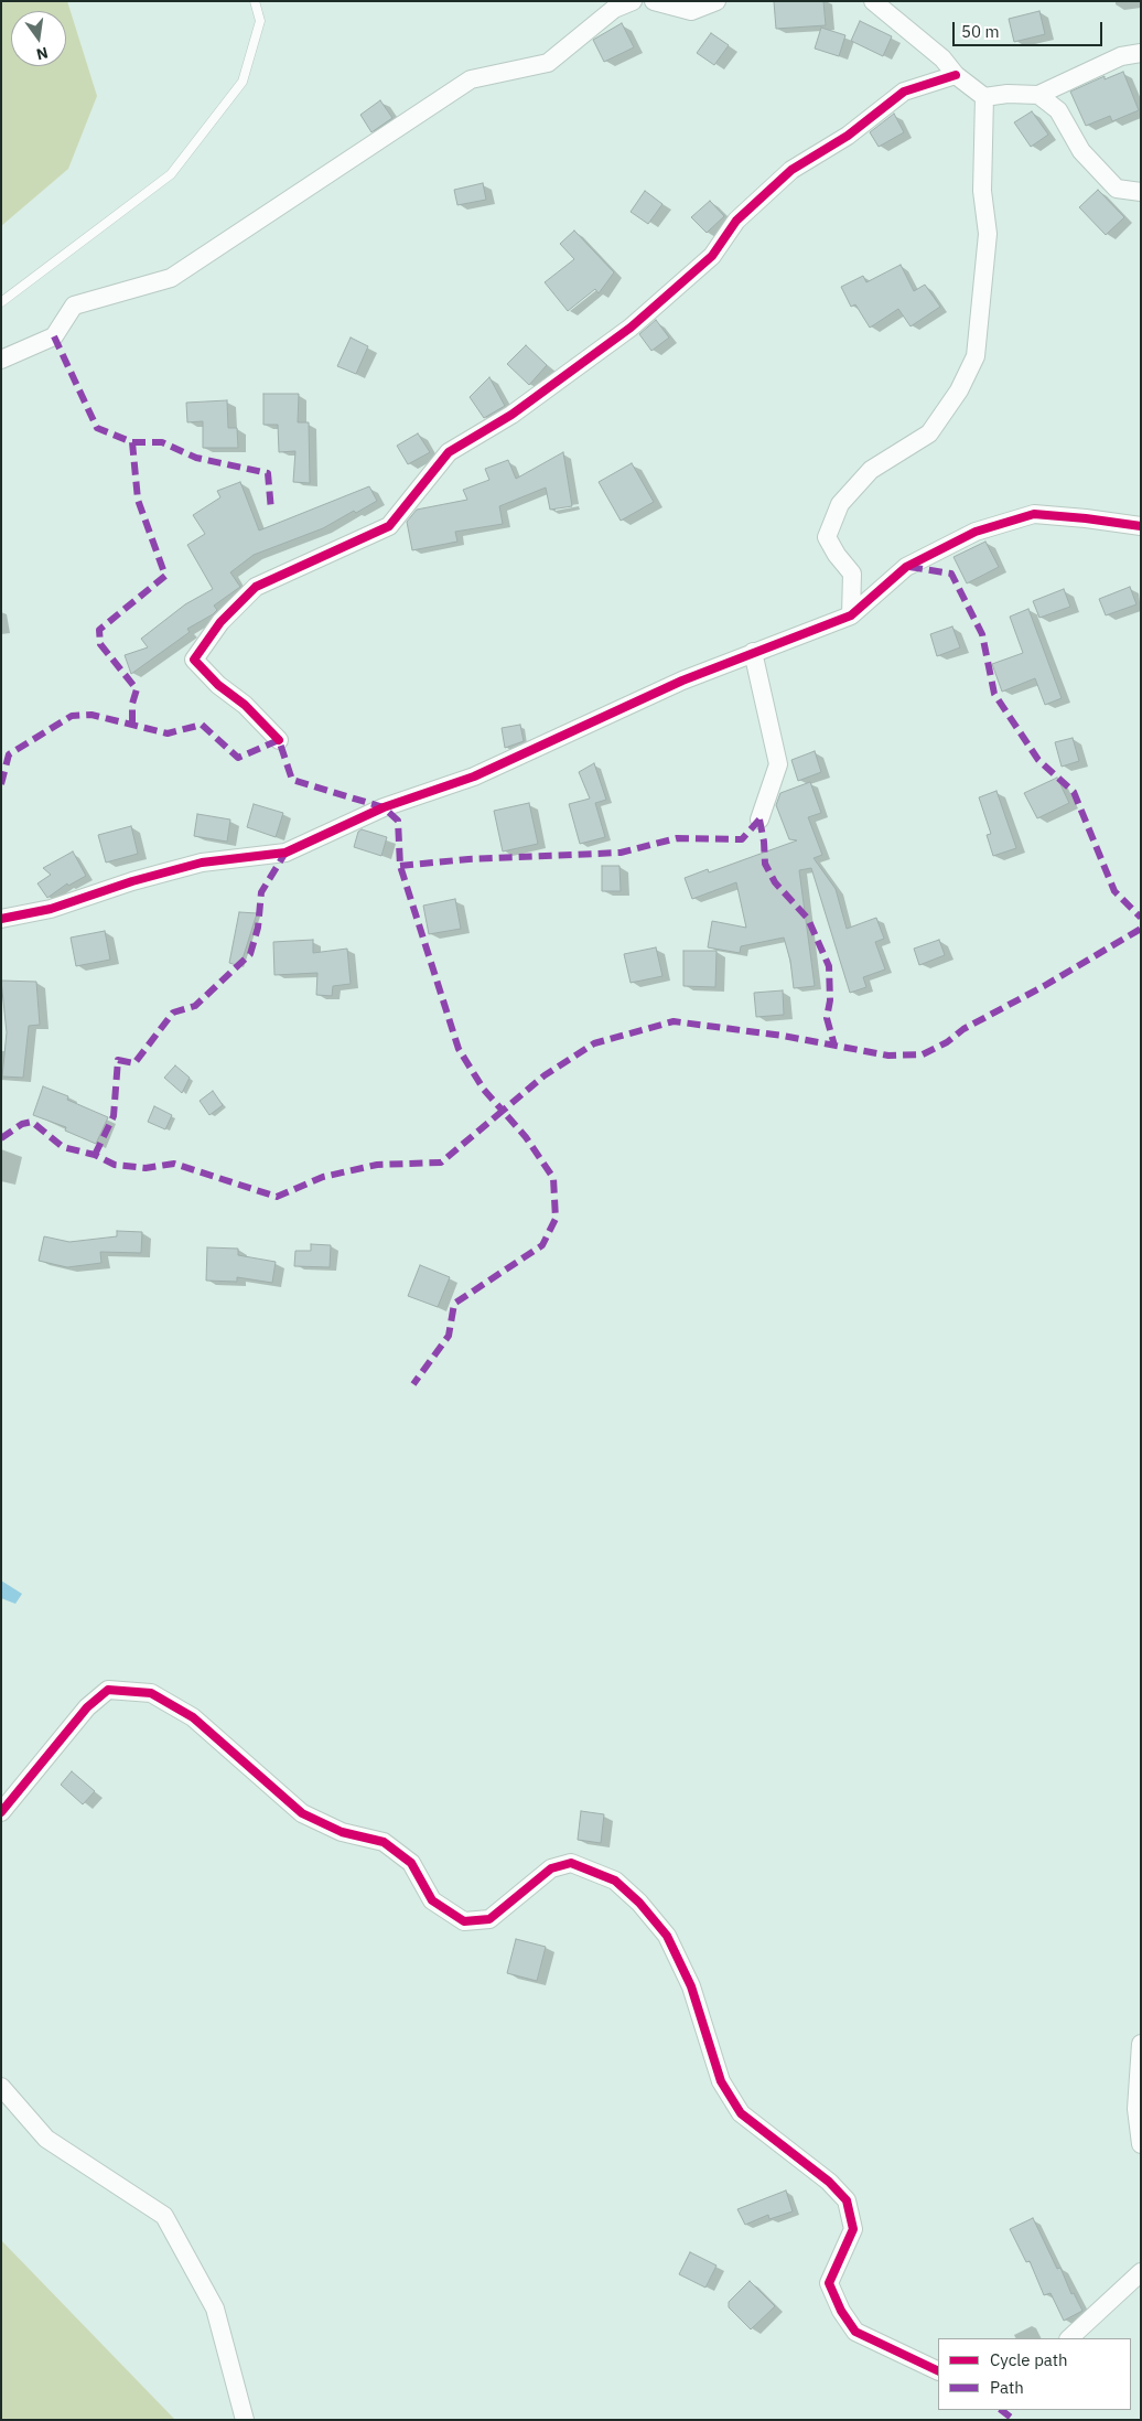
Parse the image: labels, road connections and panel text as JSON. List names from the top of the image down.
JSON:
{
  "legend": ["Cycle path", "Path"],
  "scale_bar": "50 m",
  "north": "bottom"
}
